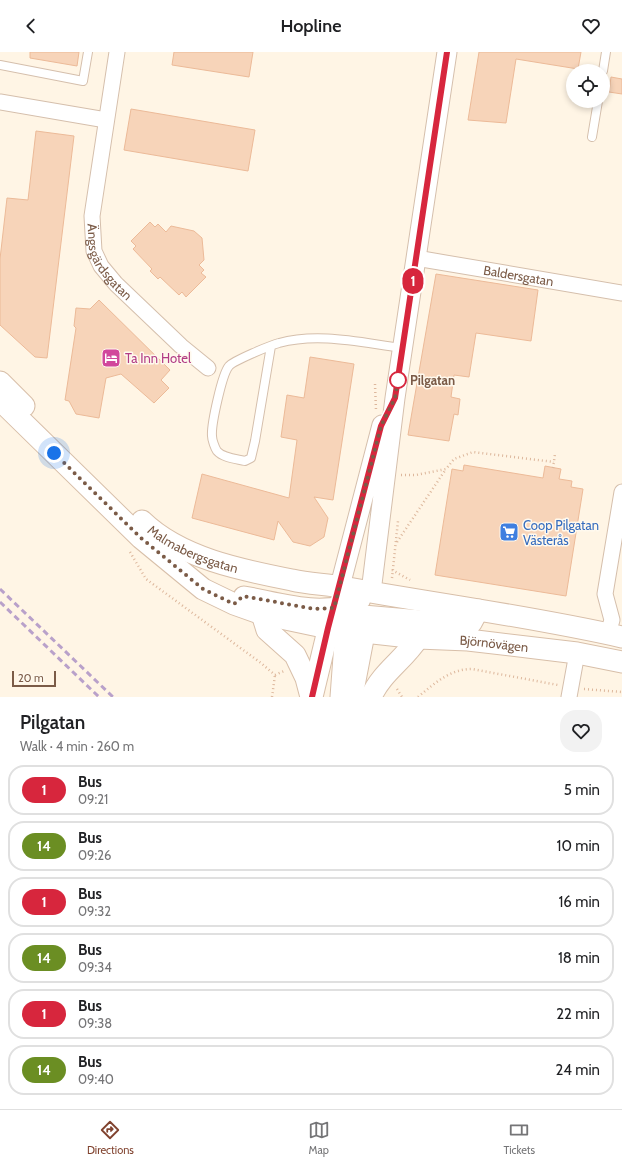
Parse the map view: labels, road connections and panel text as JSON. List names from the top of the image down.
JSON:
{
  "streets": {
    "main road": ["Malmabergsgatan", "Björnövägen"],
    "street": ["Ängsgärdsgatan", "Baldersgatan"]
  },
  "crossings": [
    ["Malmabergsgatan", "Björnövägen"]
  ],
  "places": {
    "hotel": ["Ta Inn Hotel"],
    "other": ["Pilgatan"],
    "supermarket": ["Coop Pilgatan Västerås"]
  },
  "lines": ["bus line 1"],
  "scale_bar": "20 m",
  "page": {
    "header": "Hopline",
    "on_map": "1",
    "scale": "20 m",
    "heading": ["Pilgatan", "Walk · 4 min · 260 m"],
    "list": [
      {
        "mark": "1",
        "name": "Bus",
        "note": "09:21",
        "value": "5 min"
      },
      {
        "mark": "14",
        "name": "Bus",
        "note": "09:26",
        "value": "10 min"
      },
      {
        "mark": "1",
        "name": "Bus",
        "note": "09:32",
        "value": "16 min"
      },
      {
        "mark": "14",
        "name": "Bus",
        "note": "09:34",
        "value": "18 min"
      },
      {
        "mark": "1",
        "name": "Bus",
        "note": "09:38",
        "value": "22 min"
      },
      {
        "mark": "14",
        "name": "Bus",
        "note": "09:40",
        "value": "24 min"
      }
    ],
    "tabs": ["Directions", "Map", "Tickets"]
  }
}
